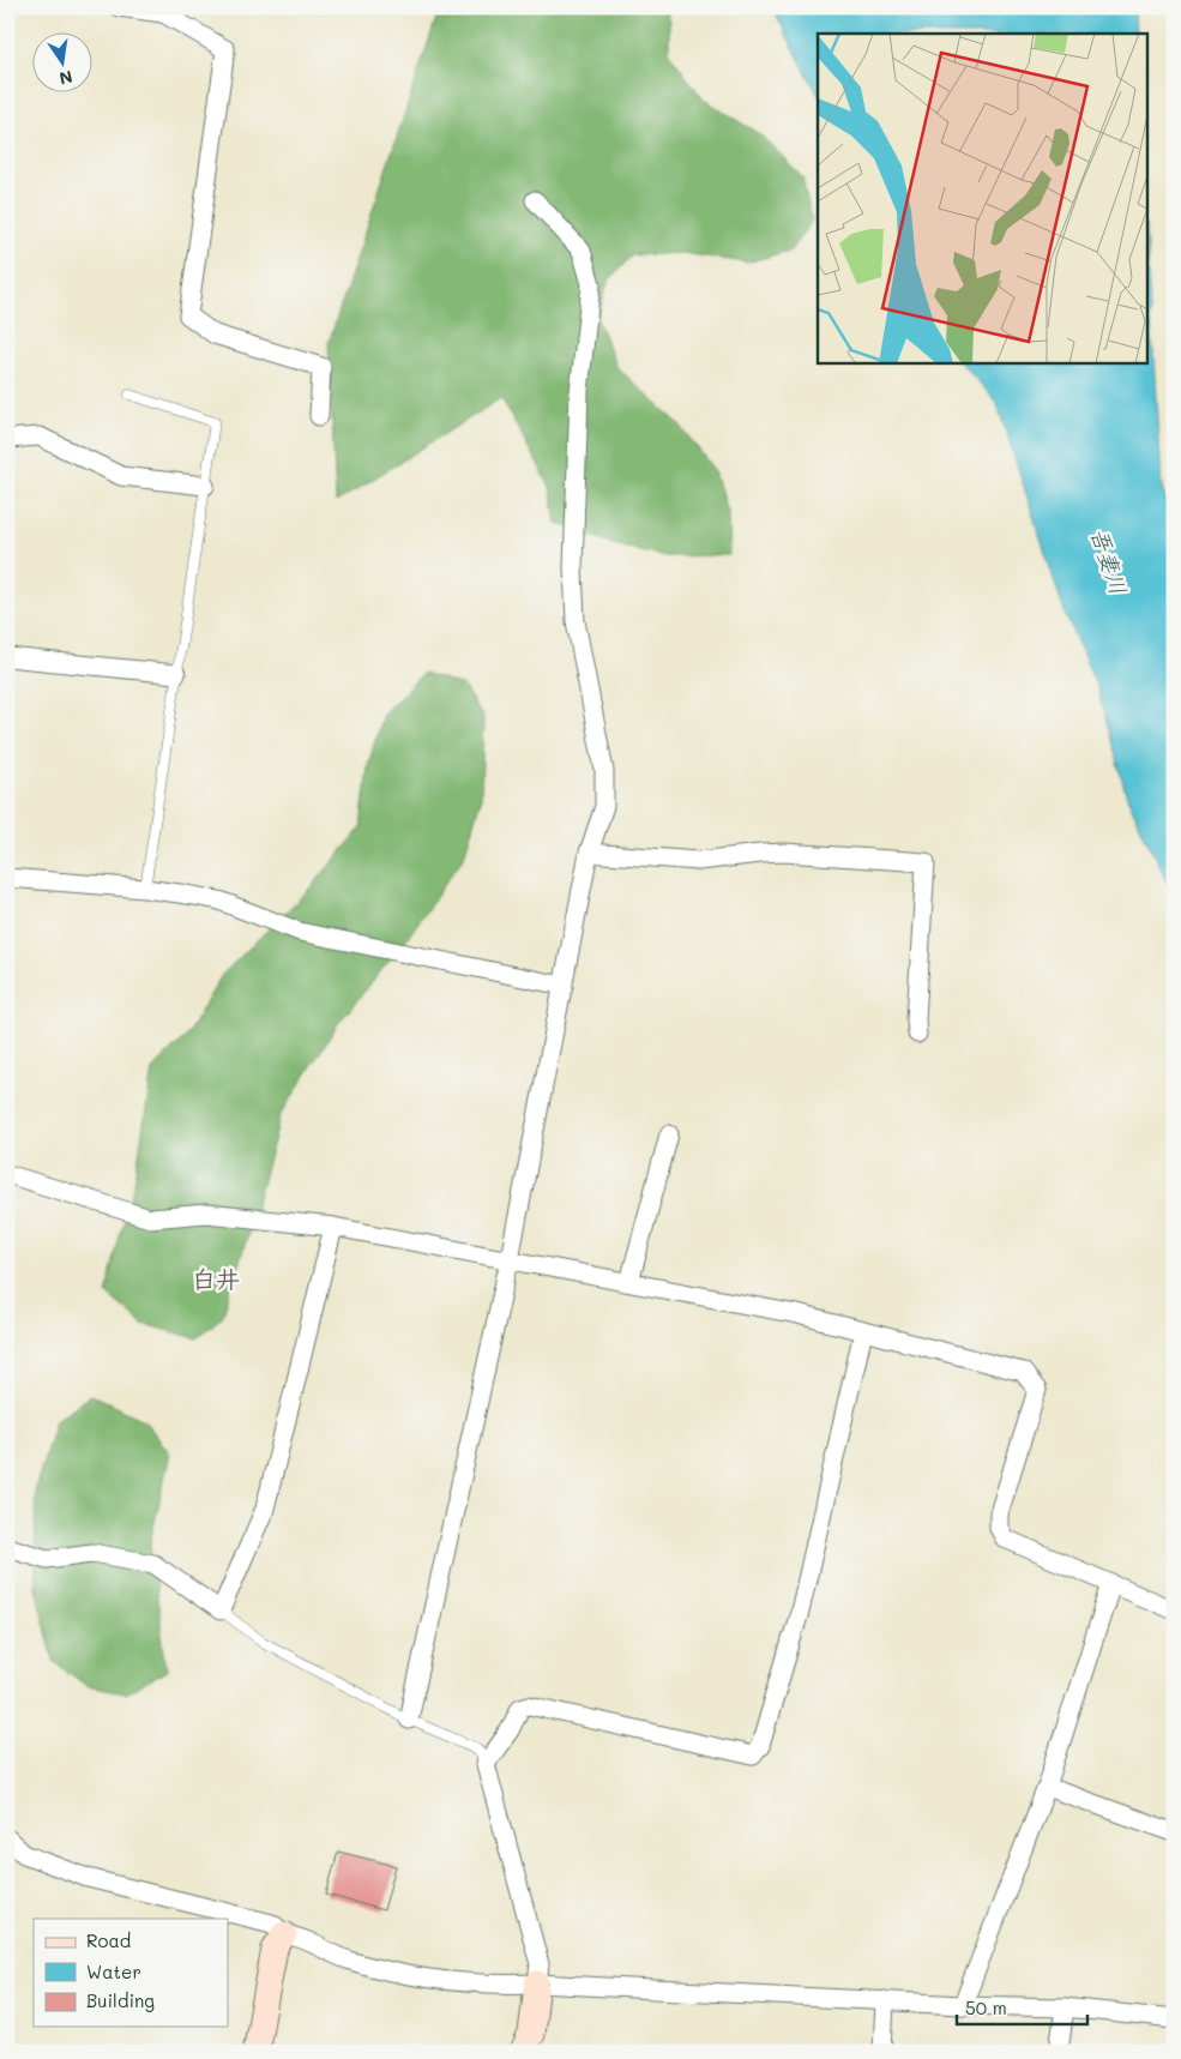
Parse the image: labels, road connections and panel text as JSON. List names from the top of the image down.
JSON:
{
  "districts": ["白井"],
  "water": ["吾妻川"],
  "legend": ["Road", "Water", "Building"],
  "scale_bar": "50 m",
  "north": "bottom"
}
